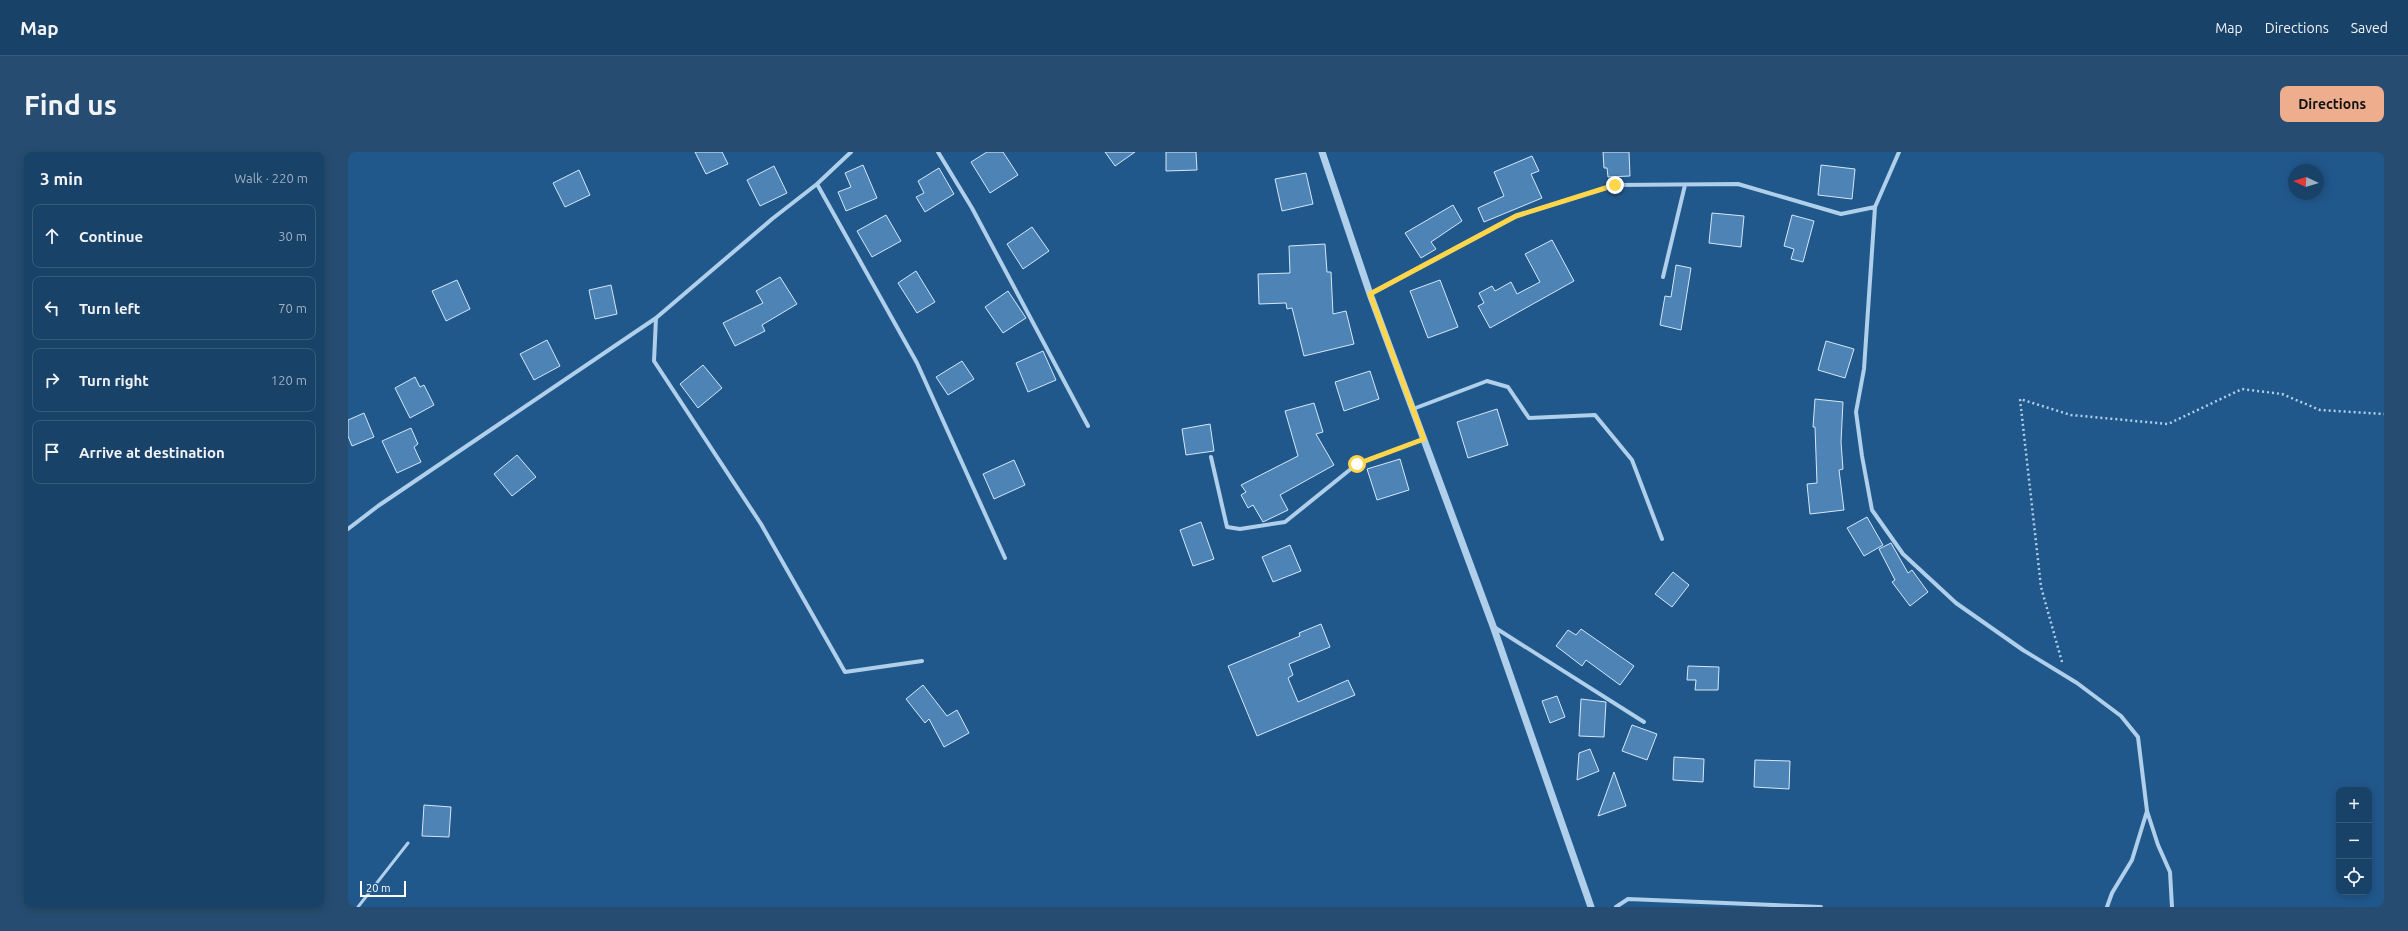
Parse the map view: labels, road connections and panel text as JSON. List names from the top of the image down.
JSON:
{
  "scale_bar": "20 m",
  "north": "left",
  "page": {
    "header": "Map",
    "nav": ["Map", "Directions", "Saved"],
    "buttons": "Directions",
    "title": "Find us",
    "heading": ["3 min", "Walk · 220 m"],
    "list": [
      ["Continue", "30 m"],
      ["Turn left", "70 m"],
      ["Turn right", "120 m"],
      "Arrive at destination"
    ],
    "map_buttons": ["+", "−"],
    "scale": "20 m"
  }
}
